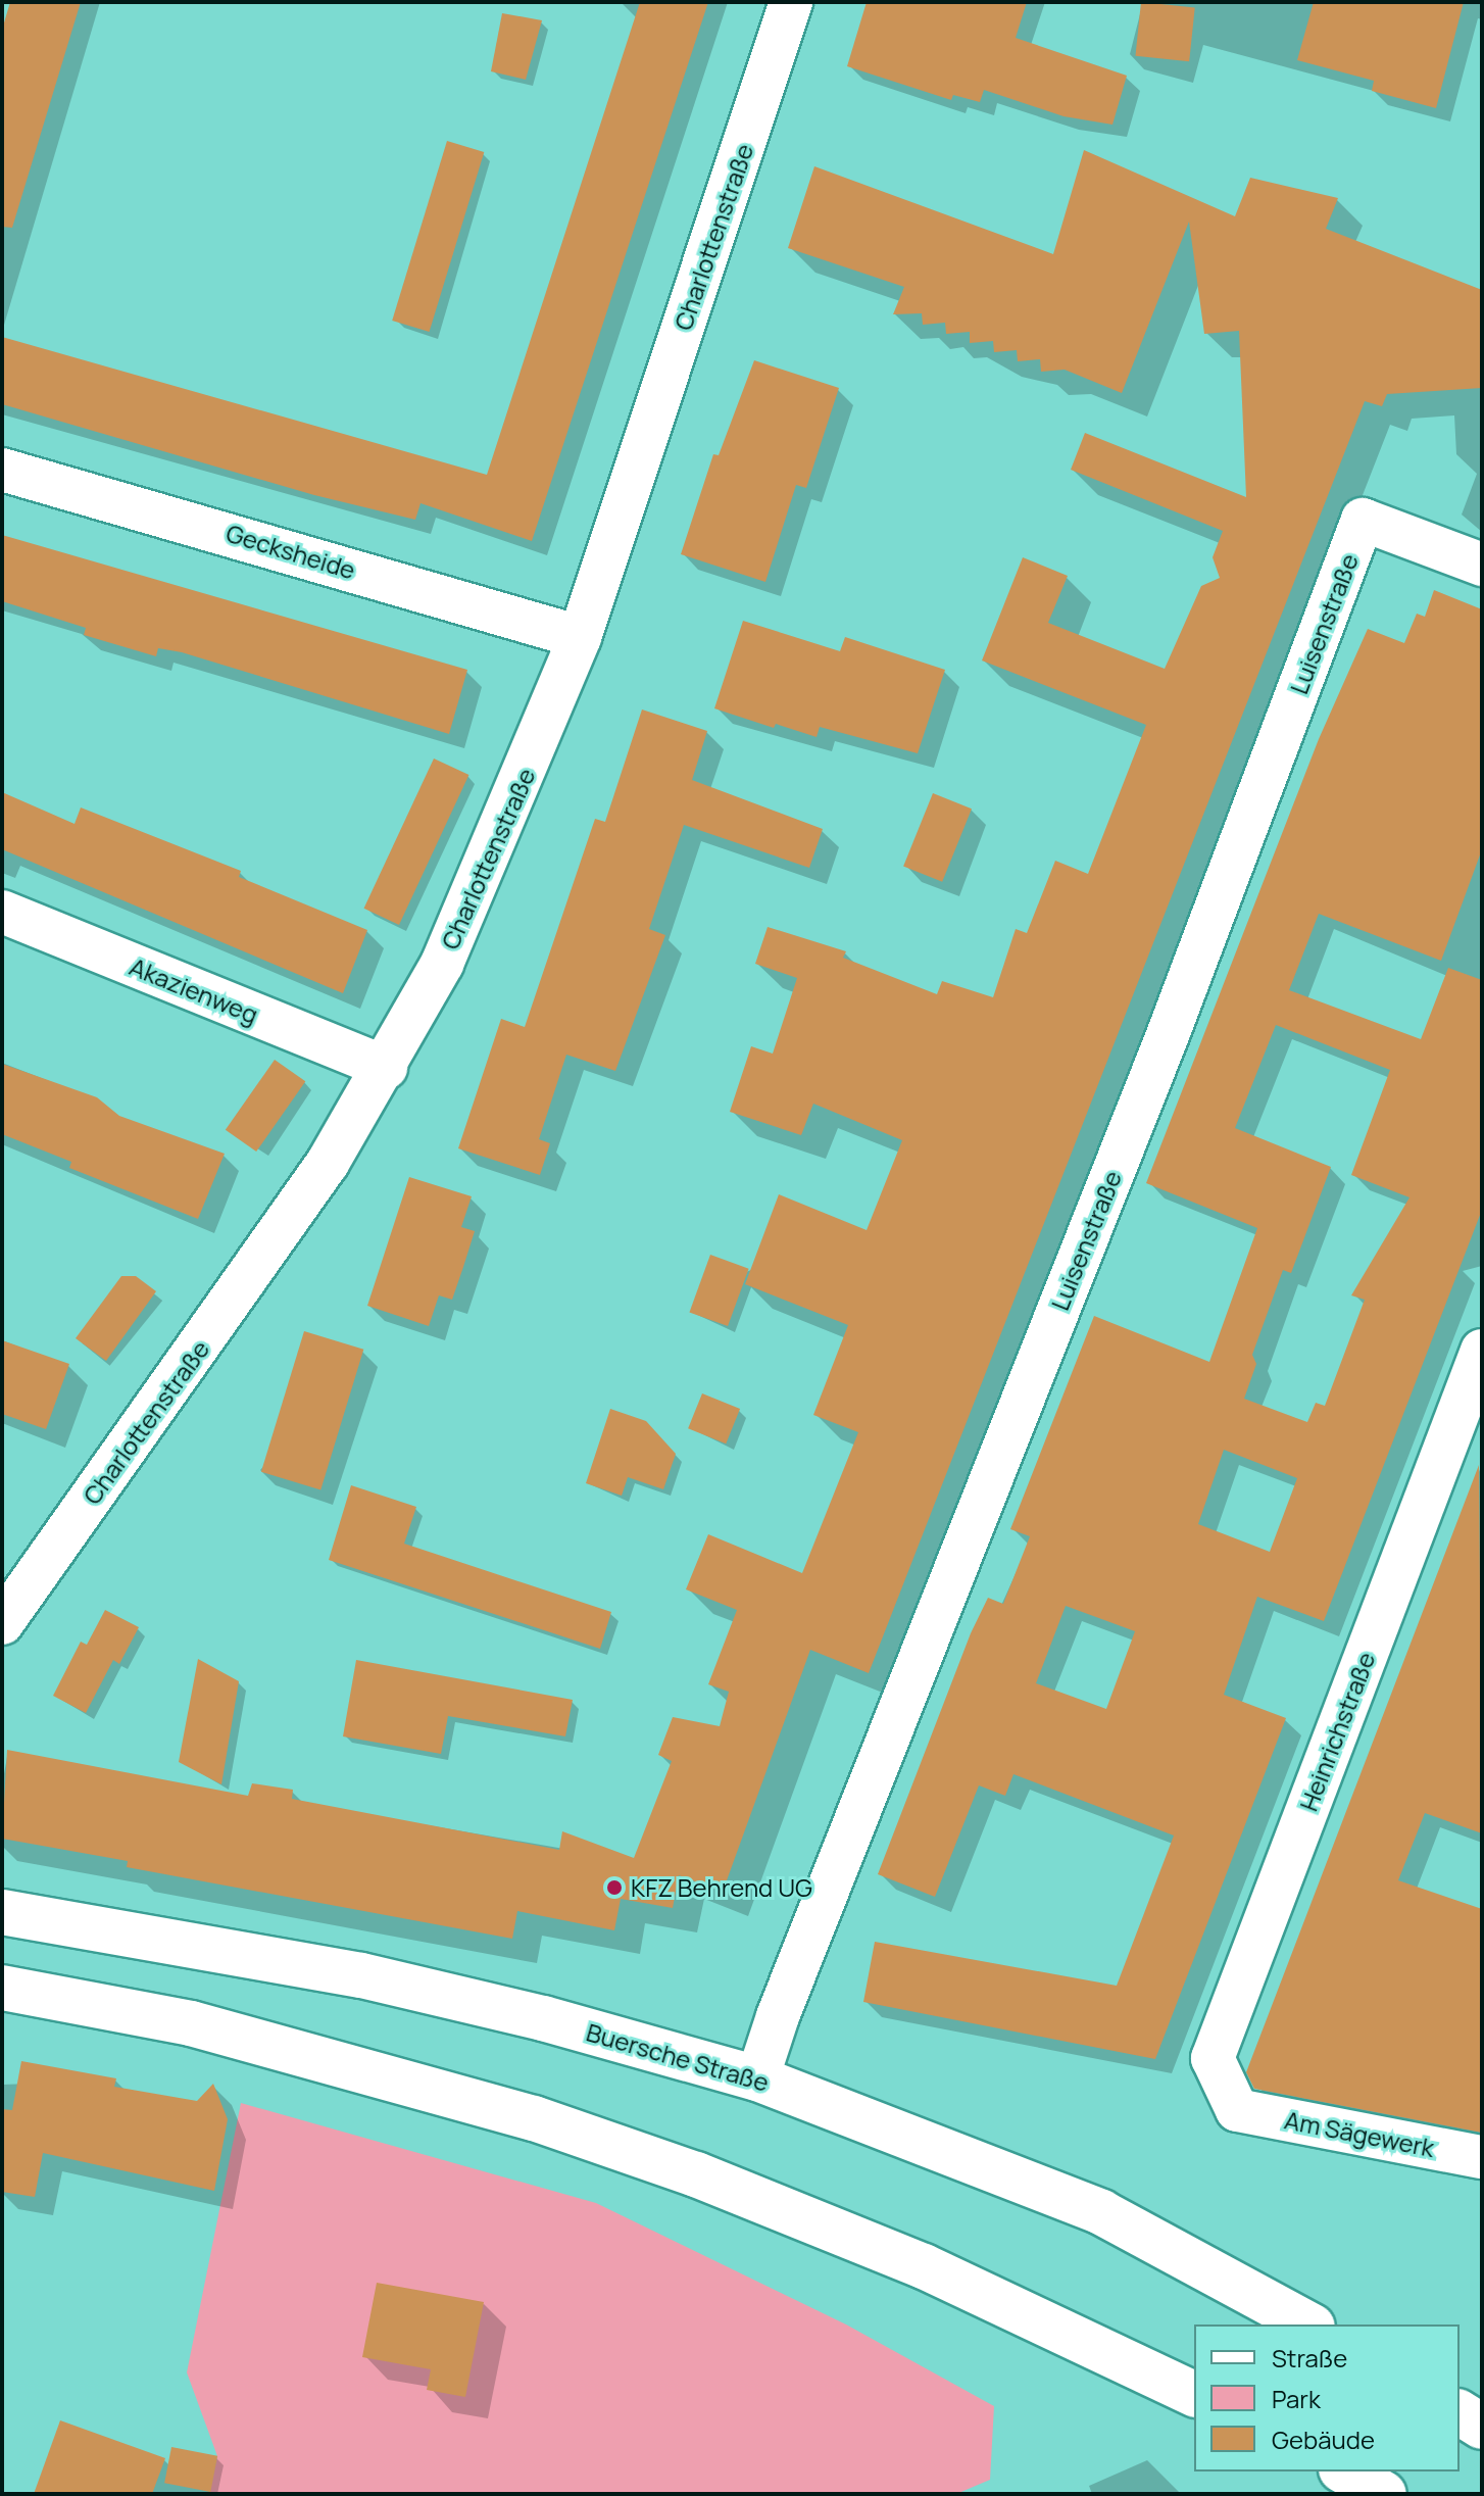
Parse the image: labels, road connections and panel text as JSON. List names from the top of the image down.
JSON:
{
  "streets": {
    "main road": ["Buersche Straße"],
    "street": [
      "Charlottenstraße",
      "Gecksheide",
      "Luisenstraße",
      "Akazienweg",
      "Heinrichstraße",
      "Am Sägewerk"
    ]
  },
  "crossings": [
    ["Charlottenstraße", "Gecksheide"],
    ["Charlottenstraße", "Akazienweg"],
    ["Luisenstraße", "Buersche Straße"],
    ["Heinrichstraße", "Am Sägewerk"]
  ],
  "places": ["KFZ Behrend UG"],
  "legend": ["Straße", "Park", "Gebäude"]
}
